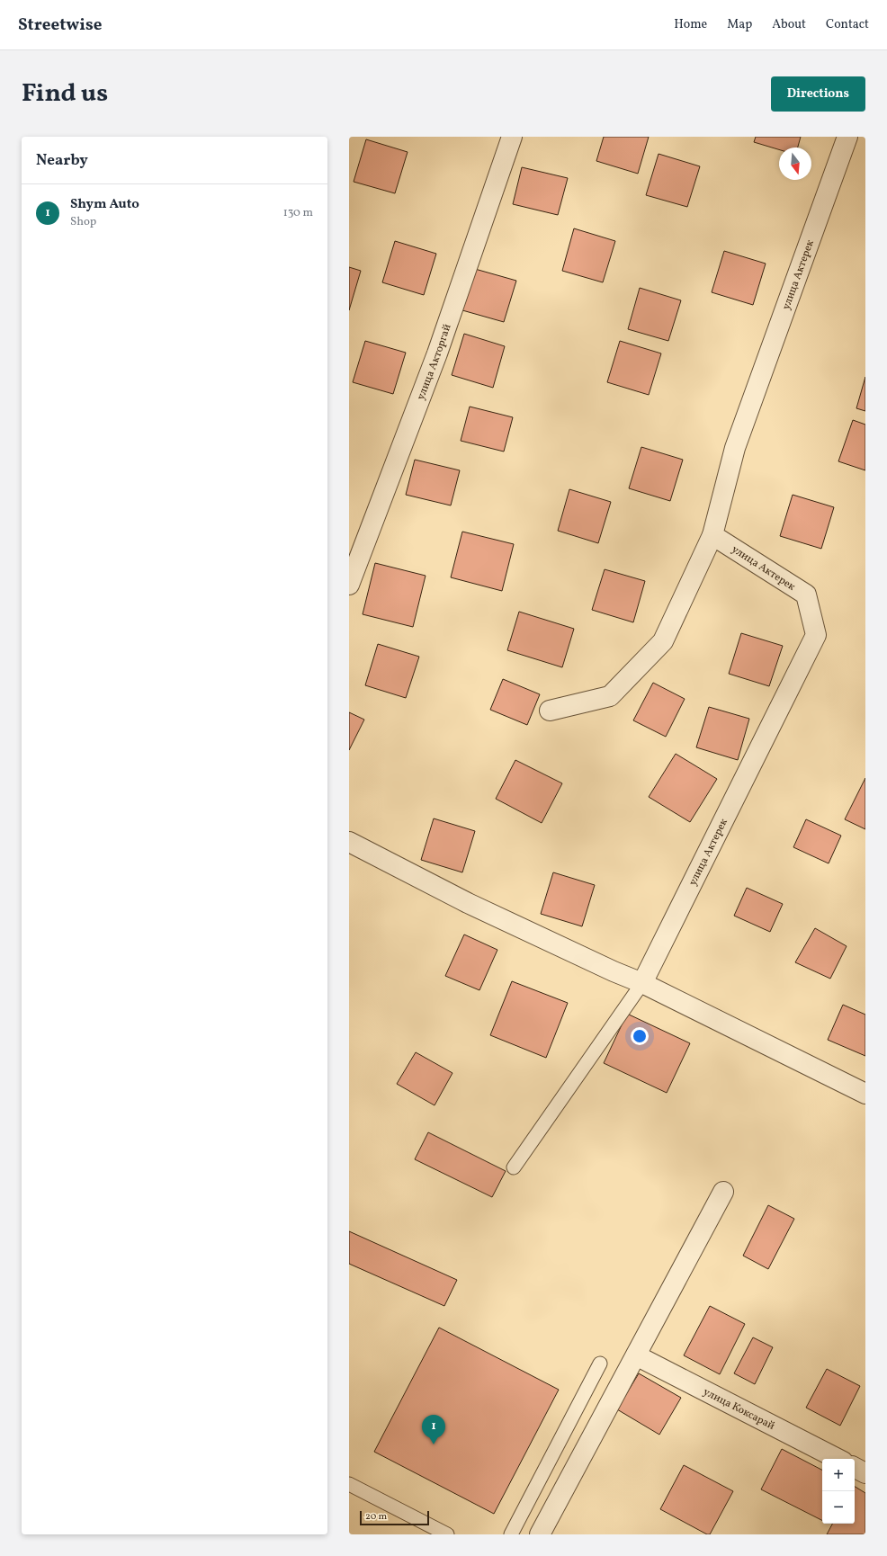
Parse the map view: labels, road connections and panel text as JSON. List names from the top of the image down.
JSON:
{
  "streets": {
    "street": ["улица Актерек", "улица Акторгай", "улица Коксарай"]
  },
  "scale_bar": "20 m",
  "north": "bottom",
  "page": {
    "header": "Streetwise",
    "nav": [
      "Home",
      "Map",
      "About",
      "Contact"
    ],
    "title": "Find us",
    "buttons": "Directions",
    "heading": "Nearby",
    "list": [
      {
        "mark": "1",
        "name": "Shym Auto",
        "note": "Shop",
        "value": "130 m"
      }
    ],
    "pins": "1",
    "map_buttons": ["+", "−"],
    "scale": "20 m"
  }
}
